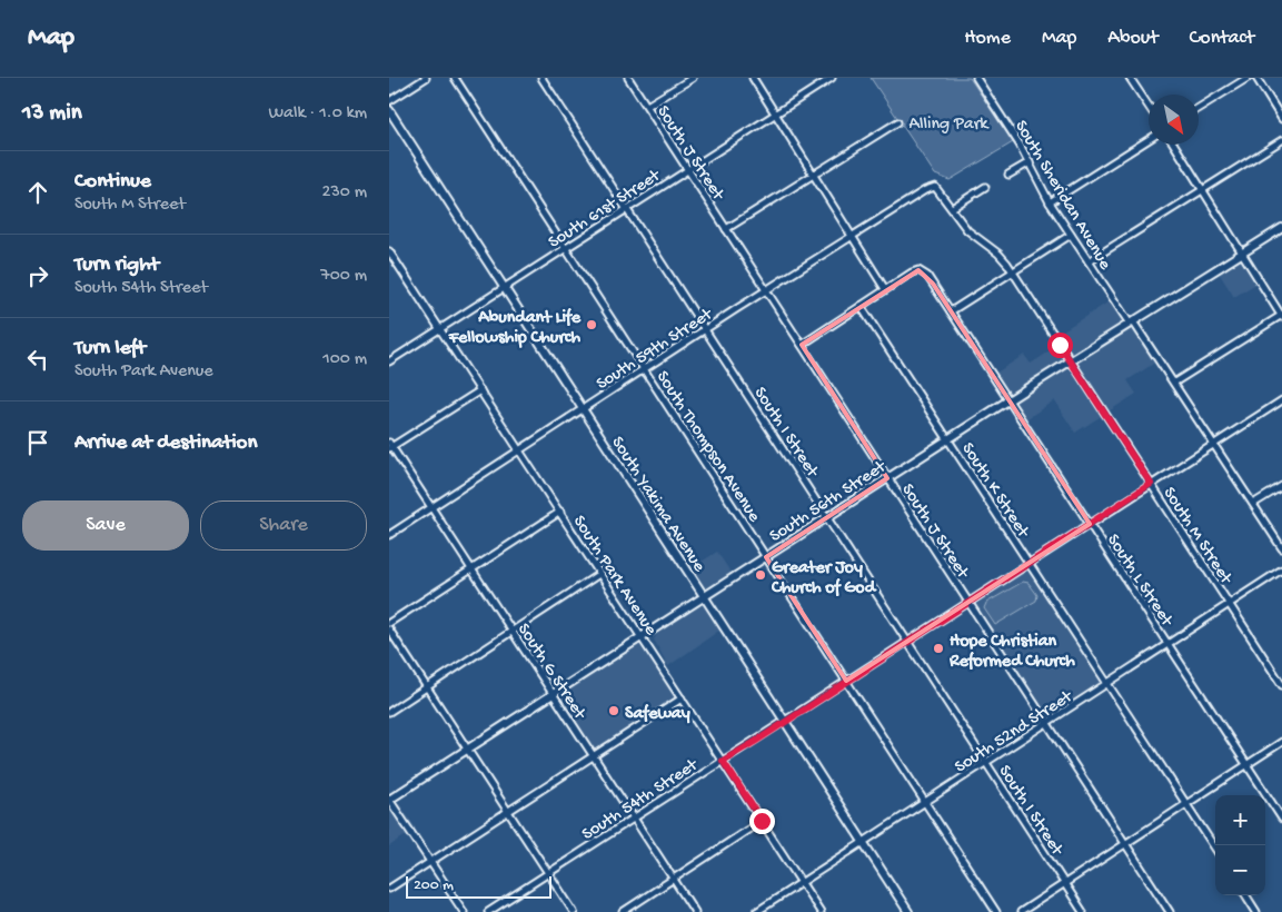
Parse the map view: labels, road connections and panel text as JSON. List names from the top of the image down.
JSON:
{
  "streets": {
    "main road": ["South 56th Street", "South Yakima Avenue"],
    "street": [
      "South J Street",
      "South Sheridan Avenue",
      "South 61st Street",
      "South 59th Street",
      "South I Street",
      "South Thompson Avenue",
      "South K Street",
      "South M Street",
      "South Park Avenue",
      "South L Street",
      "South G Street",
      "South 52nd Street",
      "South 54th Street"
    ]
  },
  "crossings": [
    ["South J Street", "South 61st Street"],
    ["South J Street", "South 59th Street"],
    ["South J Street", "South 56th Street"],
    ["South J Street", "South 52nd Street"],
    ["South J Street", "South 54th Street"],
    ["South Sheridan Avenue", "South 56th Street"],
    ["South Sheridan Avenue", "South 54th Street"],
    ["South 61st Street", "South I Street"],
    ["South 61st Street", "South Thompson Avenue"],
    ["South 61st Street", "South Yakima Avenue"],
    ["South 61st Street", "South Park Avenue"],
    ["South 59th Street", "South I Street"],
    ["South 59th Street", "South Thompson Avenue"],
    ["South 59th Street", "South Yakima Avenue"],
    ["South 59th Street", "South M Street"],
    ["South 59th Street", "South Park Avenue"],
    ["South 59th Street", "South G Street"],
    ["South I Street", "South 56th Street"],
    ["South I Street", "South 52nd Street"],
    ["South I Street", "South 54th Street"],
    ["South Thompson Avenue", "South 56th Street"],
    ["South Thompson Avenue", "South 52nd Street"],
    ["South Thompson Avenue", "South 54th Street"],
    ["South K Street", "South 56th Street"],
    ["South K Street", "South 52nd Street"],
    ["South K Street", "South 54th Street"],
    ["South 56th Street", "South Yakima Avenue"],
    ["South 56th Street", "South M Street"],
    ["South 56th Street", "South Park Avenue"],
    ["South 56th Street", "South L Street"],
    ["South 56th Street", "South G Street"],
    ["South Yakima Avenue", "South 52nd Street"],
    ["South Yakima Avenue", "South 54th Street"],
    ["South M Street", "South 52nd Street"],
    ["South M Street", "South 54th Street"],
    ["South Park Avenue", "South 52nd Street"],
    ["South Park Avenue", "South 54th Street"],
    ["South L Street", "South 52nd Street"],
    ["South L Street", "South 54th Street"],
    ["South G Street", "South 54th Street"]
  ],
  "parks": ["Alling Park"],
  "places": [
    "Abundant Life Fellowship Church",
    "Greater Joy Church of God",
    "Hope Christian Reformed Church",
    "Safeway"
  ],
  "scale_bar": "200 m",
  "north": "bottom right",
  "page": {
    "header": "Map",
    "nav": [
      "Home",
      "Map",
      "About",
      "Contact"
    ],
    "heading": ["13 min", "Walk · 1.0 km"],
    "list": [
      ["Continue", "South M Street", "230 m"],
      ["Turn right", "South 54th Street", "700 m"],
      ["Turn left", "South Park Avenue", "100 m"],
      "Arrive at destination"
    ],
    "buttons": ["Save", "Share"],
    "map_buttons": ["+", "−"],
    "scale": "200 m"
  }
}
